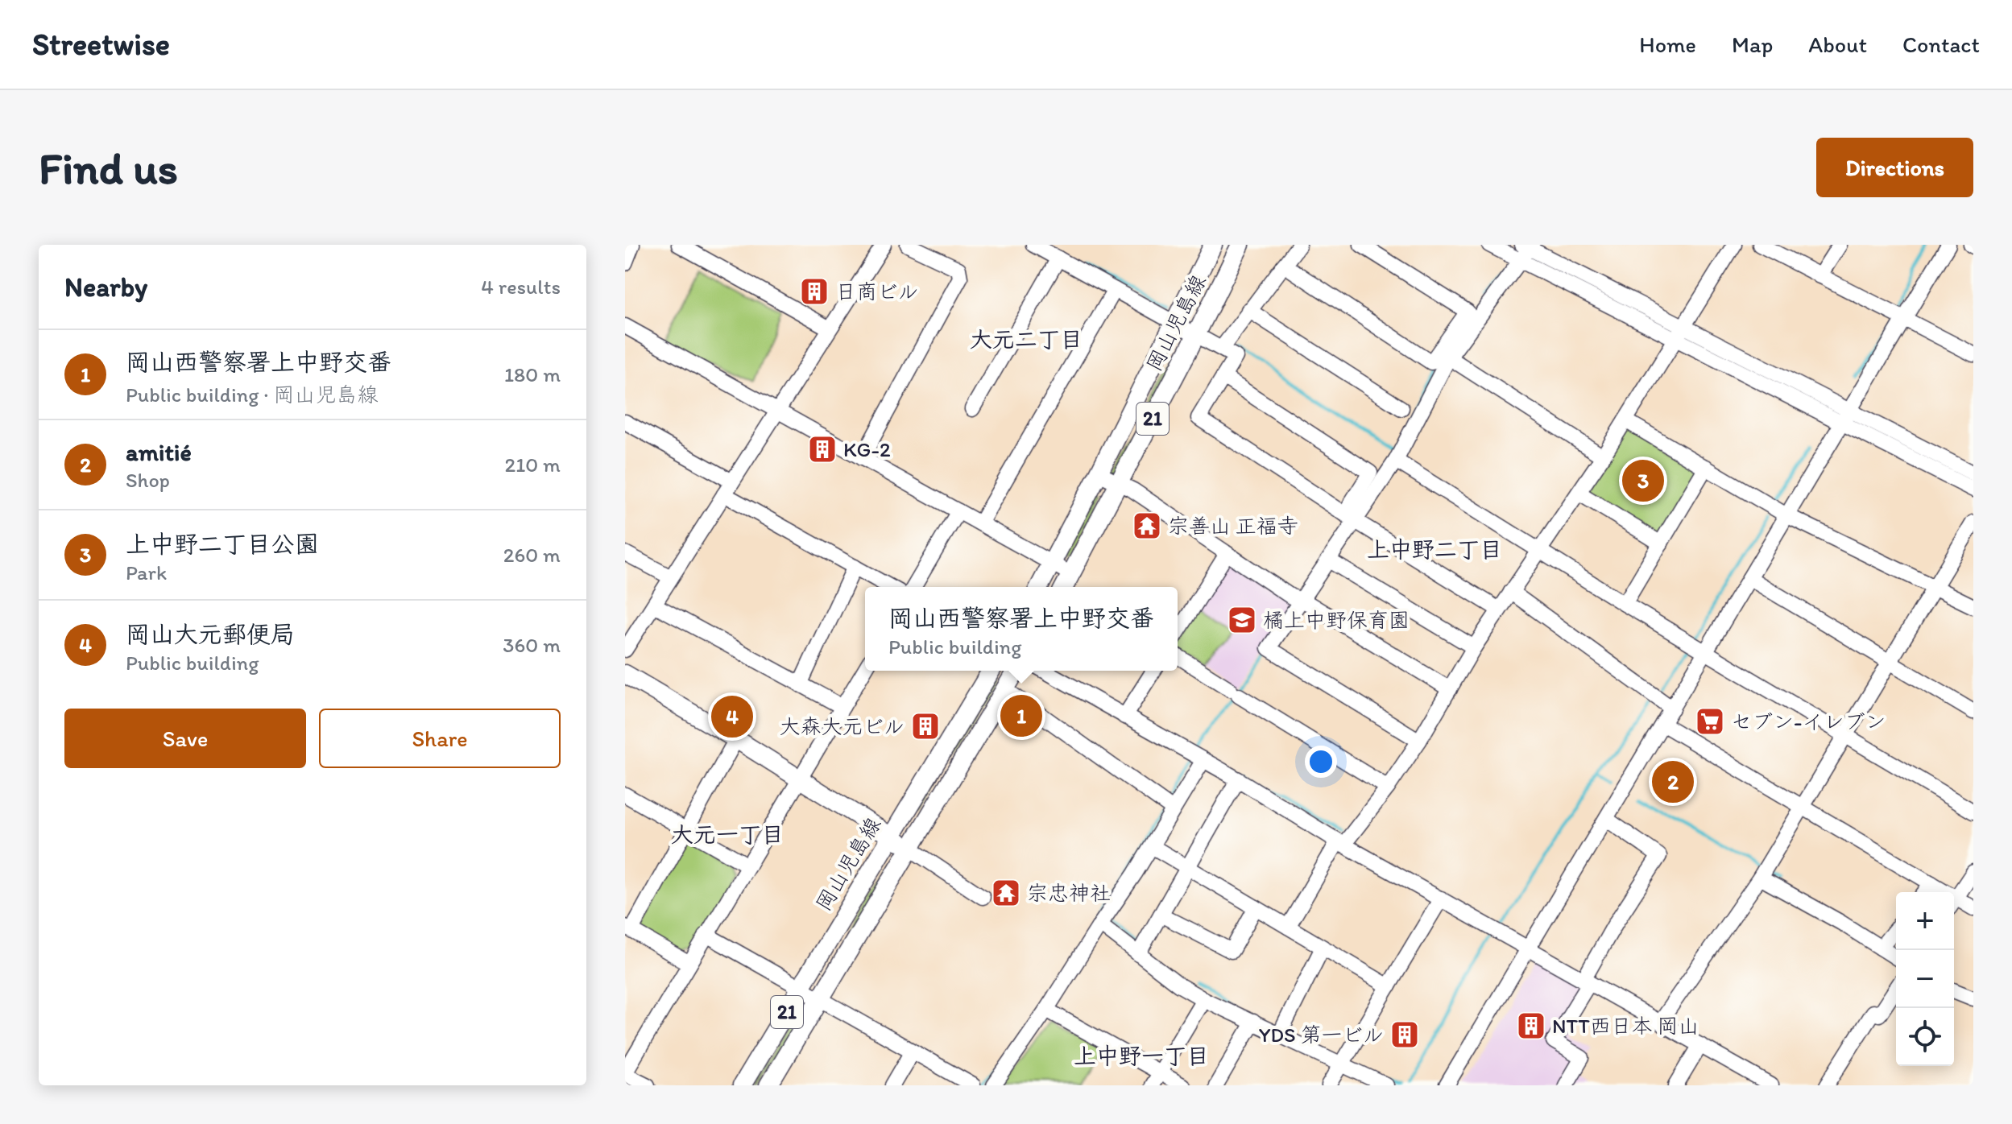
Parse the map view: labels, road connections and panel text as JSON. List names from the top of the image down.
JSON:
{
  "streets": {
    "main road": ["岡山児島線", "21"]
  },
  "districts": [
    "大元二丁目",
    "上中野二丁目",
    "大元一丁目",
    "上中野一丁目"
  ],
  "places": {
    "building": [
      "日商ビル",
      "KG-2",
      "大森大元ビル",
      "NTT西日本 岡山",
      "YDS 第一ビル"
    ],
    "temple": ["宗善山 正福寺", "宗忠神社"],
    "school or university": ["橘上中野保育園"],
    "supermarket": ["セブン-イレブン"]
  },
  "page": {
    "header": "Streetwise",
    "nav": [
      "Home",
      "Map",
      "About",
      "Contact"
    ],
    "buttons": [
      "Directions",
      ["Save", "Share"]
    ],
    "title": "Find us",
    "heading": ["Nearby", "4 results"],
    "list": [
      {
        "mark": "1",
        "name": "岡山西警察署上中野交番",
        "note": "Public building · 岡山児島線",
        "value": "180 m"
      },
      {
        "mark": "2",
        "name": "amitié",
        "note": "Shop",
        "value": "210 m"
      },
      {
        "mark": "3",
        "name": "上中野二丁目公園",
        "note": "Park",
        "value": "260 m"
      },
      {
        "mark": "4",
        "name": "岡山大元郵便局",
        "note": "Public building",
        "value": "360 m"
      }
    ],
    "pins": [
      "3",
      "1",
      "4",
      "2"
    ],
    "popup": ["岡山西警察署上中野交番", "Public building"],
    "map_buttons": ["+", "−"]
  }
}
